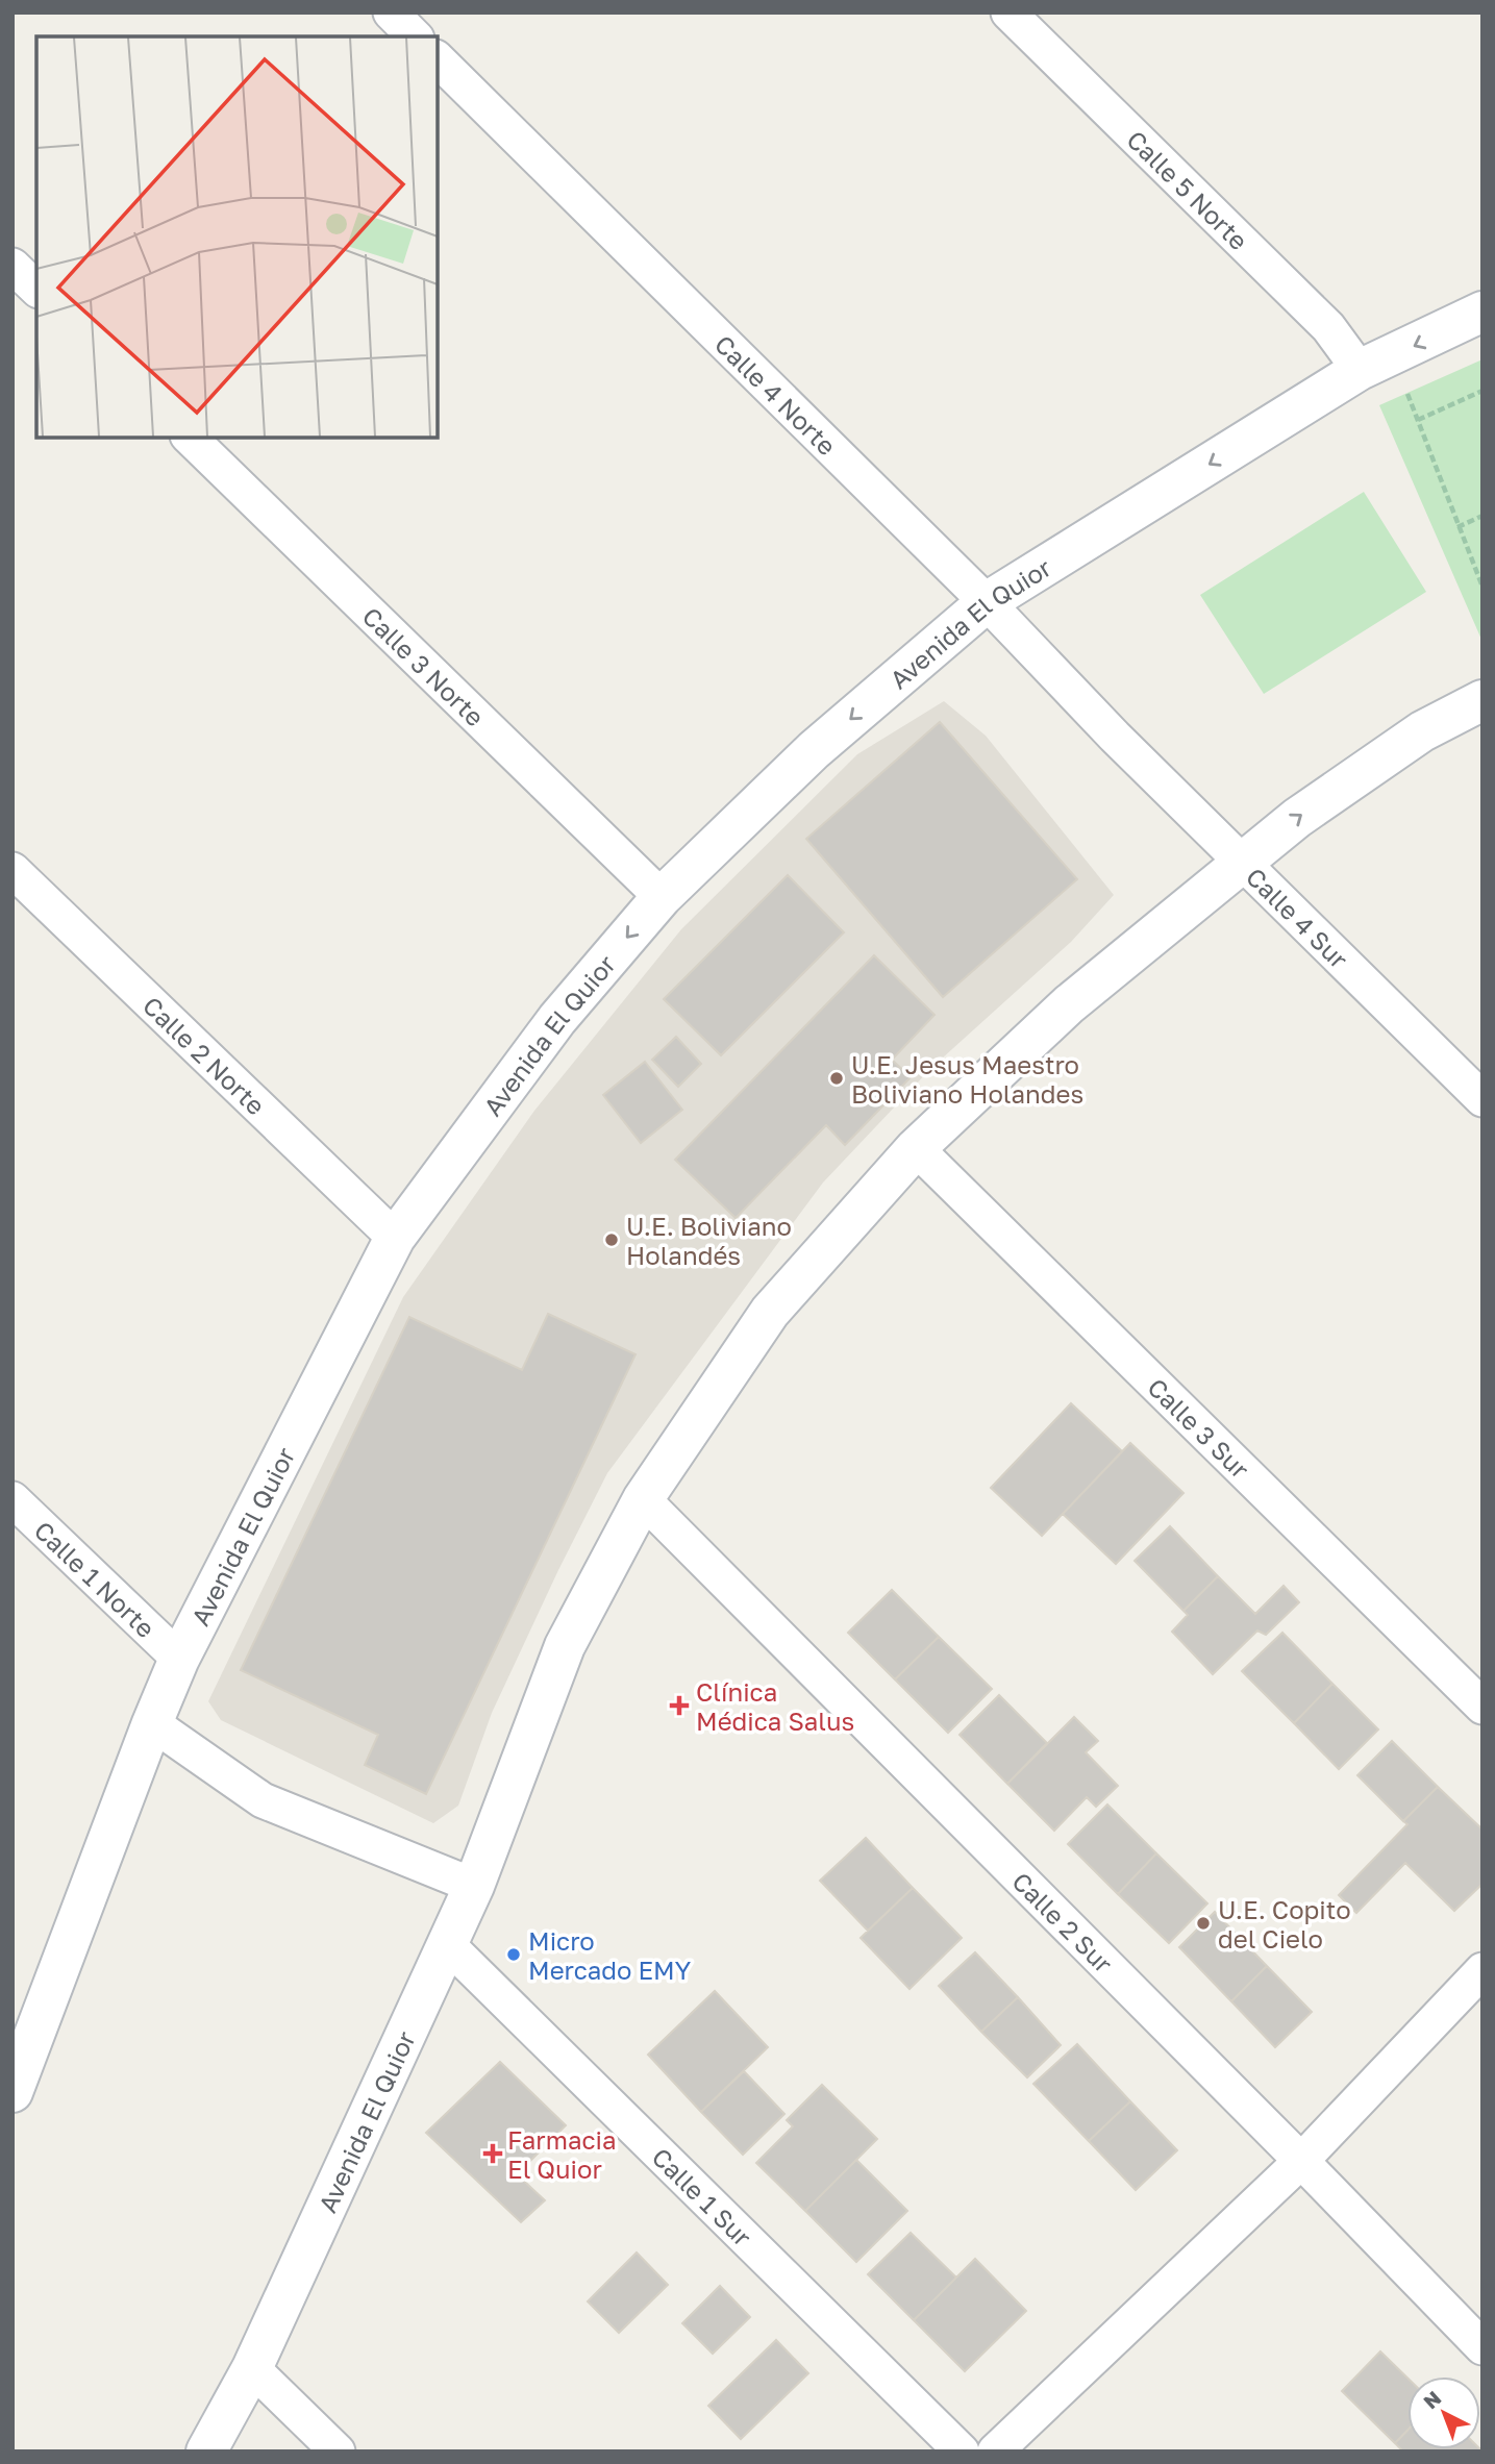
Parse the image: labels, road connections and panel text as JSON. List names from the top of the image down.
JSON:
{
  "streets": {
    "street": [
      "Calle 5 Norte",
      "Calle 4 Norte",
      "Avenida El Quior",
      "Calle 3 Norte",
      "Calle 4 Sur",
      "Calle 2 Norte",
      "Calle 3 Sur",
      "Calle 1 Norte",
      "Calle 2 Sur",
      "Calle 1 Sur"
    ]
  },
  "crossings": [
    ["Calle 5 Norte", "Avenida El Quior"],
    ["Calle 4 Norte", "Avenida El Quior"],
    ["Calle 4 Norte", "Calle 4 Sur"],
    ["Avenida El Quior", "Calle 3 Norte"],
    ["Avenida El Quior", "Calle 4 Sur"],
    ["Avenida El Quior", "Calle 2 Norte"],
    ["Avenida El Quior", "Calle 3 Sur"],
    ["Avenida El Quior", "Calle 1 Norte"],
    ["Avenida El Quior", "Calle 2 Sur"],
    ["Avenida El Quior", "Calle 1 Sur"]
  ],
  "places": {
    "other": [
      "U.E. Jesus Maestro Boliviano Holandes",
      "U.E. Boliviano Holandés",
      "U.E. Copito del Cielo",
      "Micro Mercado EMY"
    ],
    "health": ["Clínica Médica Salus", "Farmacia El Quior"]
  },
  "north": "top left"
}
